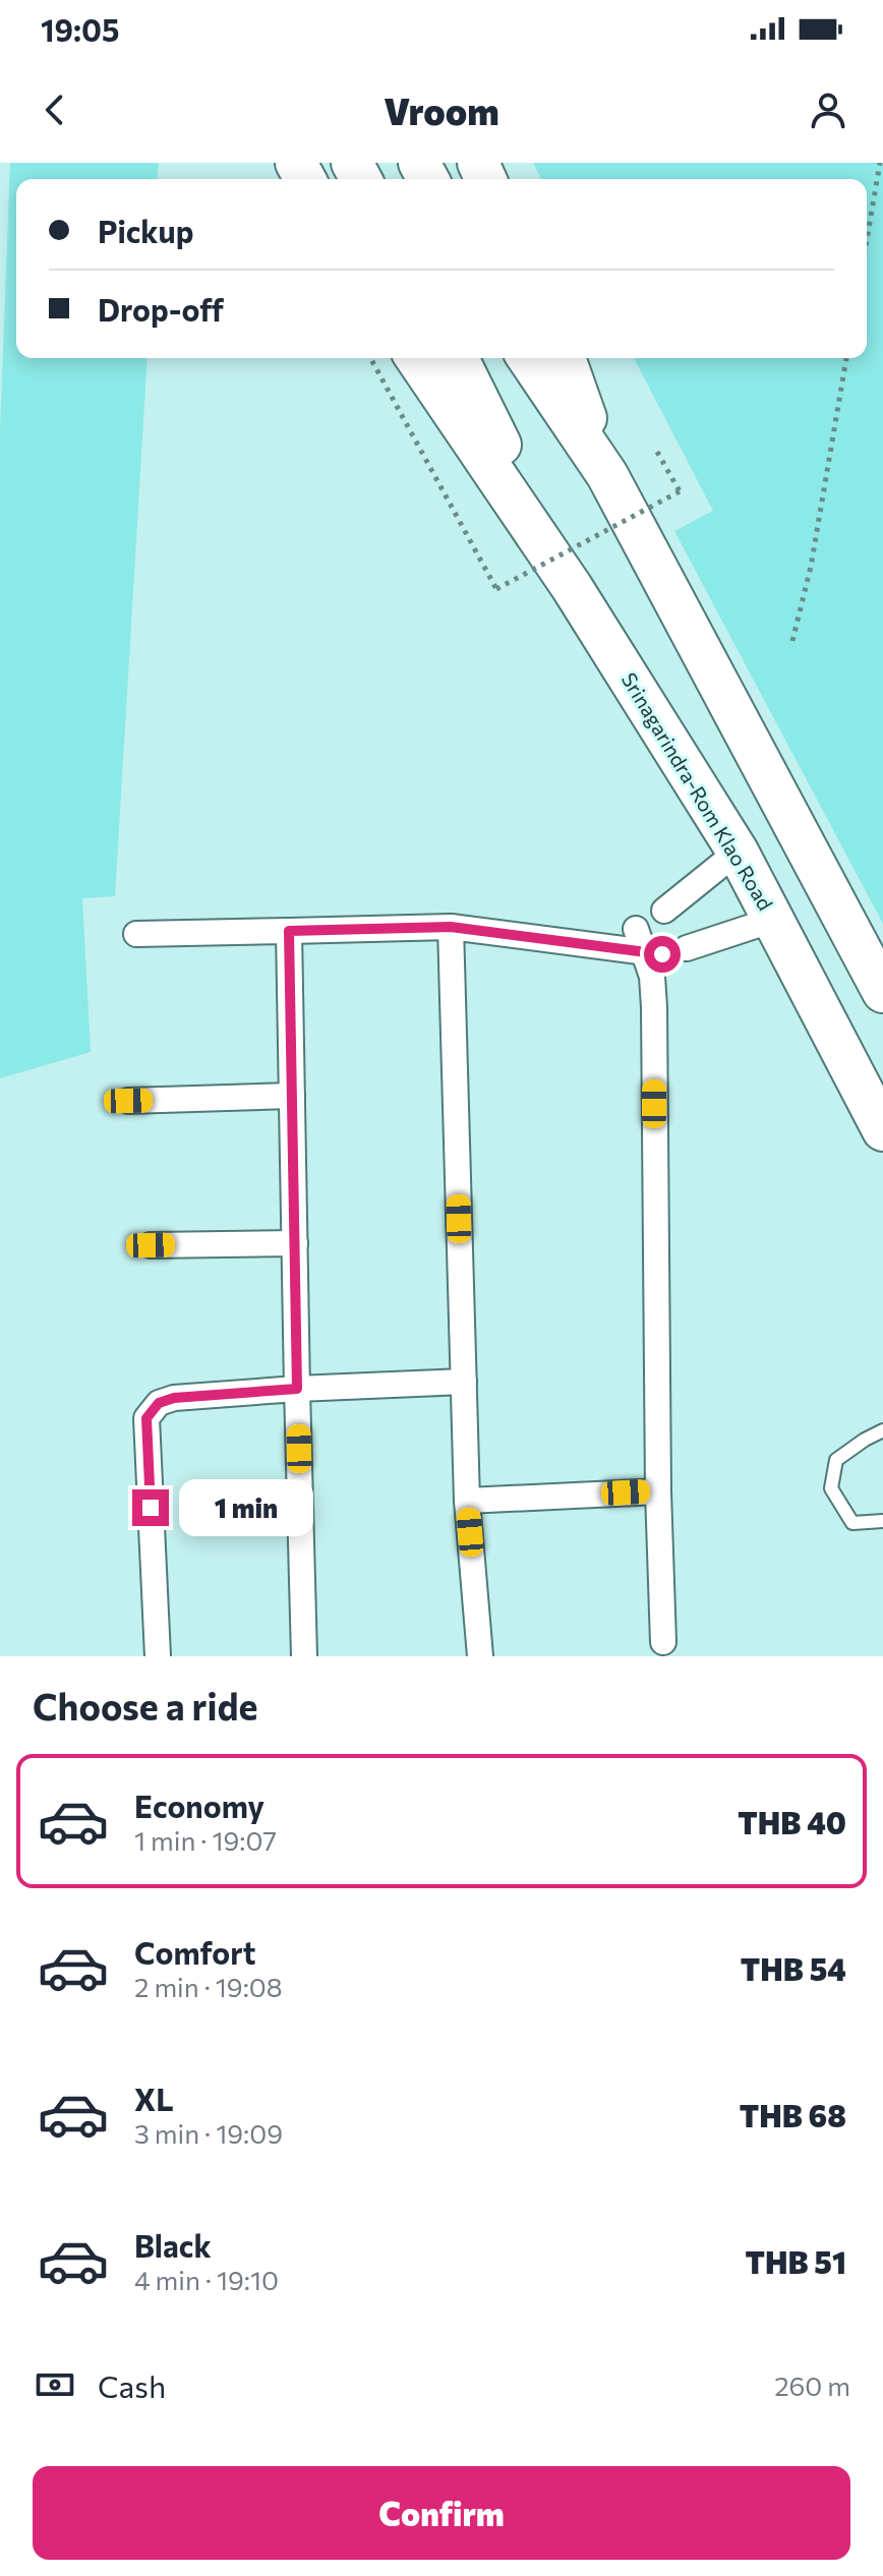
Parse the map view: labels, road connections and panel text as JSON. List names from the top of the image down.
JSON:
{
  "streets": {
    "main road": ["Srinagarindra-Rom Klao Road"]
  },
  "page": {
    "status": "19:05",
    "header": "Vroom",
    "banner": ["Pickup", "Drop-off"],
    "bubble": "1 min",
    "heading": "Choose a ride",
    "list": [
      {
        "name": "Economy",
        "note": "1 min · 19:07",
        "value": "THB 40"
      },
      {
        "name": "Comfort",
        "note": "2 min · 19:08",
        "value": "THB 54"
      },
      {
        "name": "XL",
        "note": "3 min · 19:09",
        "value": "THB 68"
      },
      {
        "name": "Black",
        "note": "4 min · 19:10",
        "value": "THB 51"
      }
    ],
    "pay": ["Cash", "260 m"],
    "buttons": "Confirm"
  }
}
